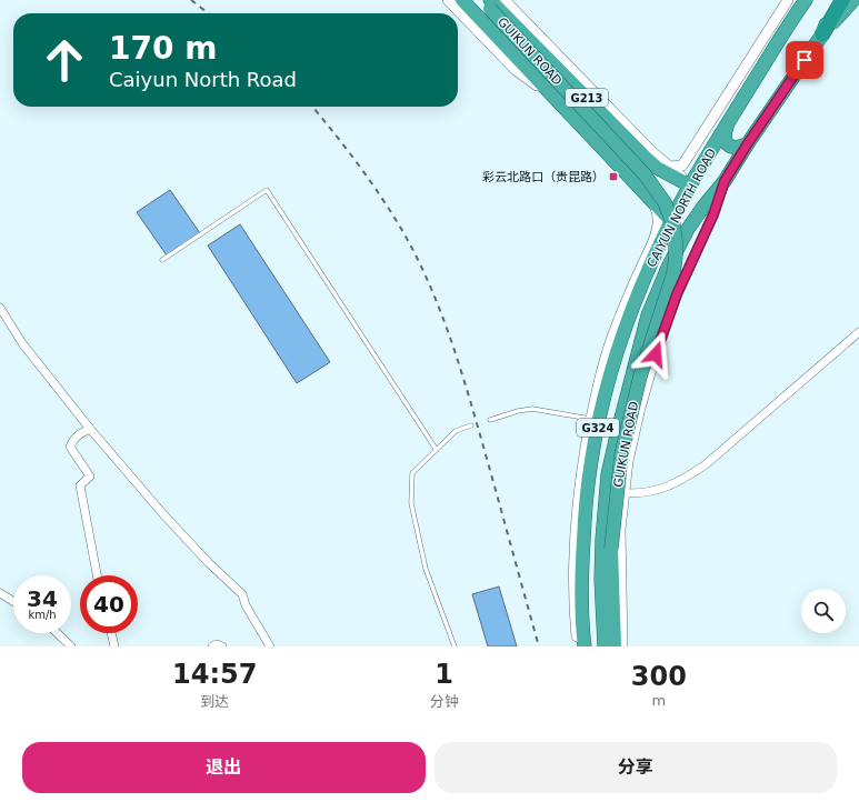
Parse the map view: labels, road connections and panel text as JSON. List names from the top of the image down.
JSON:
{
  "streets": {
    "highway": [
      "GUIKUN ROAD",
      "G213",
      "CAIYUN NORTH ROAD",
      "G324"
    ]
  },
  "crossings": [
    ["GUIKUN ROAD", "G213"],
    ["GUIKUN ROAD", "CAIYUN NORTH ROAD"],
    ["G213", "CAIYUN NORTH ROAD"]
  ],
  "places": {
    "transit": ["彩云北路口（贵昆路）"]
  },
  "page": {
    "turn": ["170 m", "Caiyun North Road"],
    "speed": "34 km/h",
    "limit": "40",
    "eta": [
      "14:57",
      "到达",
      "1",
      "分钟",
      "300",
      "m"
    ],
    "buttons": ["退出", "分享"]
  }
}
